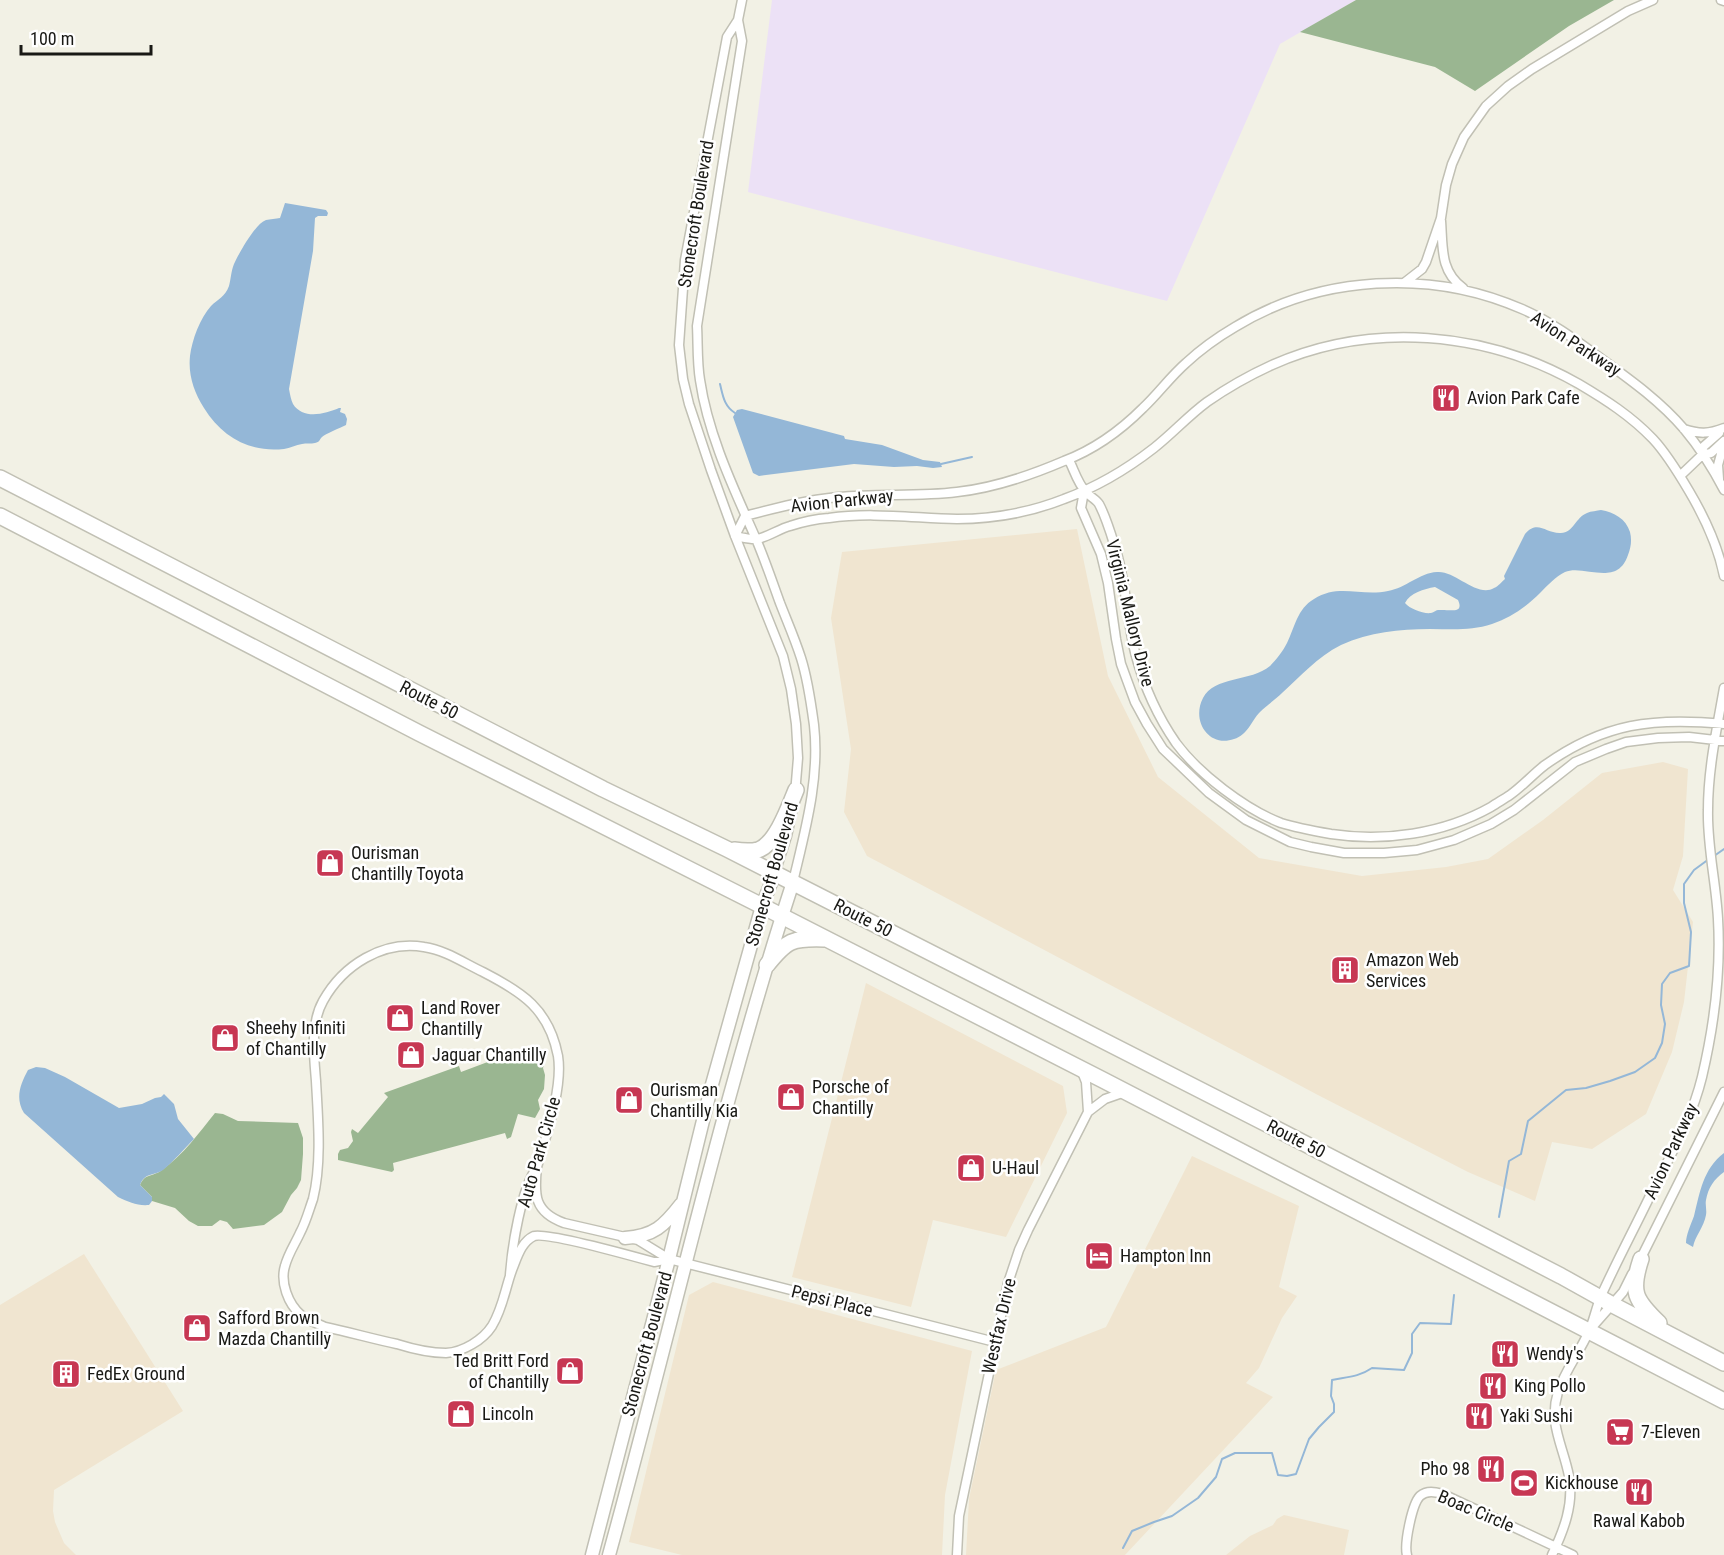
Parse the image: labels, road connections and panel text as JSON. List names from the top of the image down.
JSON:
{
  "streets": {
    "highway": ["Route 50"],
    "main road": ["Stonecroft Boulevard"],
    "street": [
      "Avion Parkway",
      "Virginia Mallory Drive",
      "Auto Park Circle",
      "Pepsi Place",
      "Westfax Drive",
      "Boac Circle"
    ]
  },
  "crossings": [
    ["Stonecroft Boulevard", "Avion Parkway"],
    ["Stonecroft Boulevard", "Route 50"],
    ["Stonecroft Boulevard", "Auto Park Circle"],
    ["Stonecroft Boulevard", "Pepsi Place"],
    ["Avion Parkway", "Virginia Mallory Drive"],
    ["Avion Parkway", "Route 50"],
    ["Auto Park Circle", "Pepsi Place"],
    ["Pepsi Place", "Westfax Drive"]
  ],
  "places": {
    "restaurant": [
      "Avion Park Cafe",
      "Wendy's",
      "King Pollo",
      "Yaki Sushi",
      "Pho 98",
      "Rawal Kabob"
    ],
    "shop": [
      "Ourisman Chantilly Toyota",
      "Land Rover Chantilly",
      "Sheehy Infiniti of Chantilly",
      "Jaguar Chantilly",
      "Porsche of Chantilly",
      "Ourisman Chantilly Kia",
      "U-Haul",
      "Safford Brown Mazda Chantilly",
      "Ted Britt Ford of Chantilly",
      "Lincoln"
    ],
    "building": ["Amazon Web Services", "FedEx Ground"],
    "hotel": ["Hampton Inn"],
    "supermarket": ["7-Eleven"],
    "sports": ["Kickhouse"]
  },
  "scale_bar": "100 m"
}
